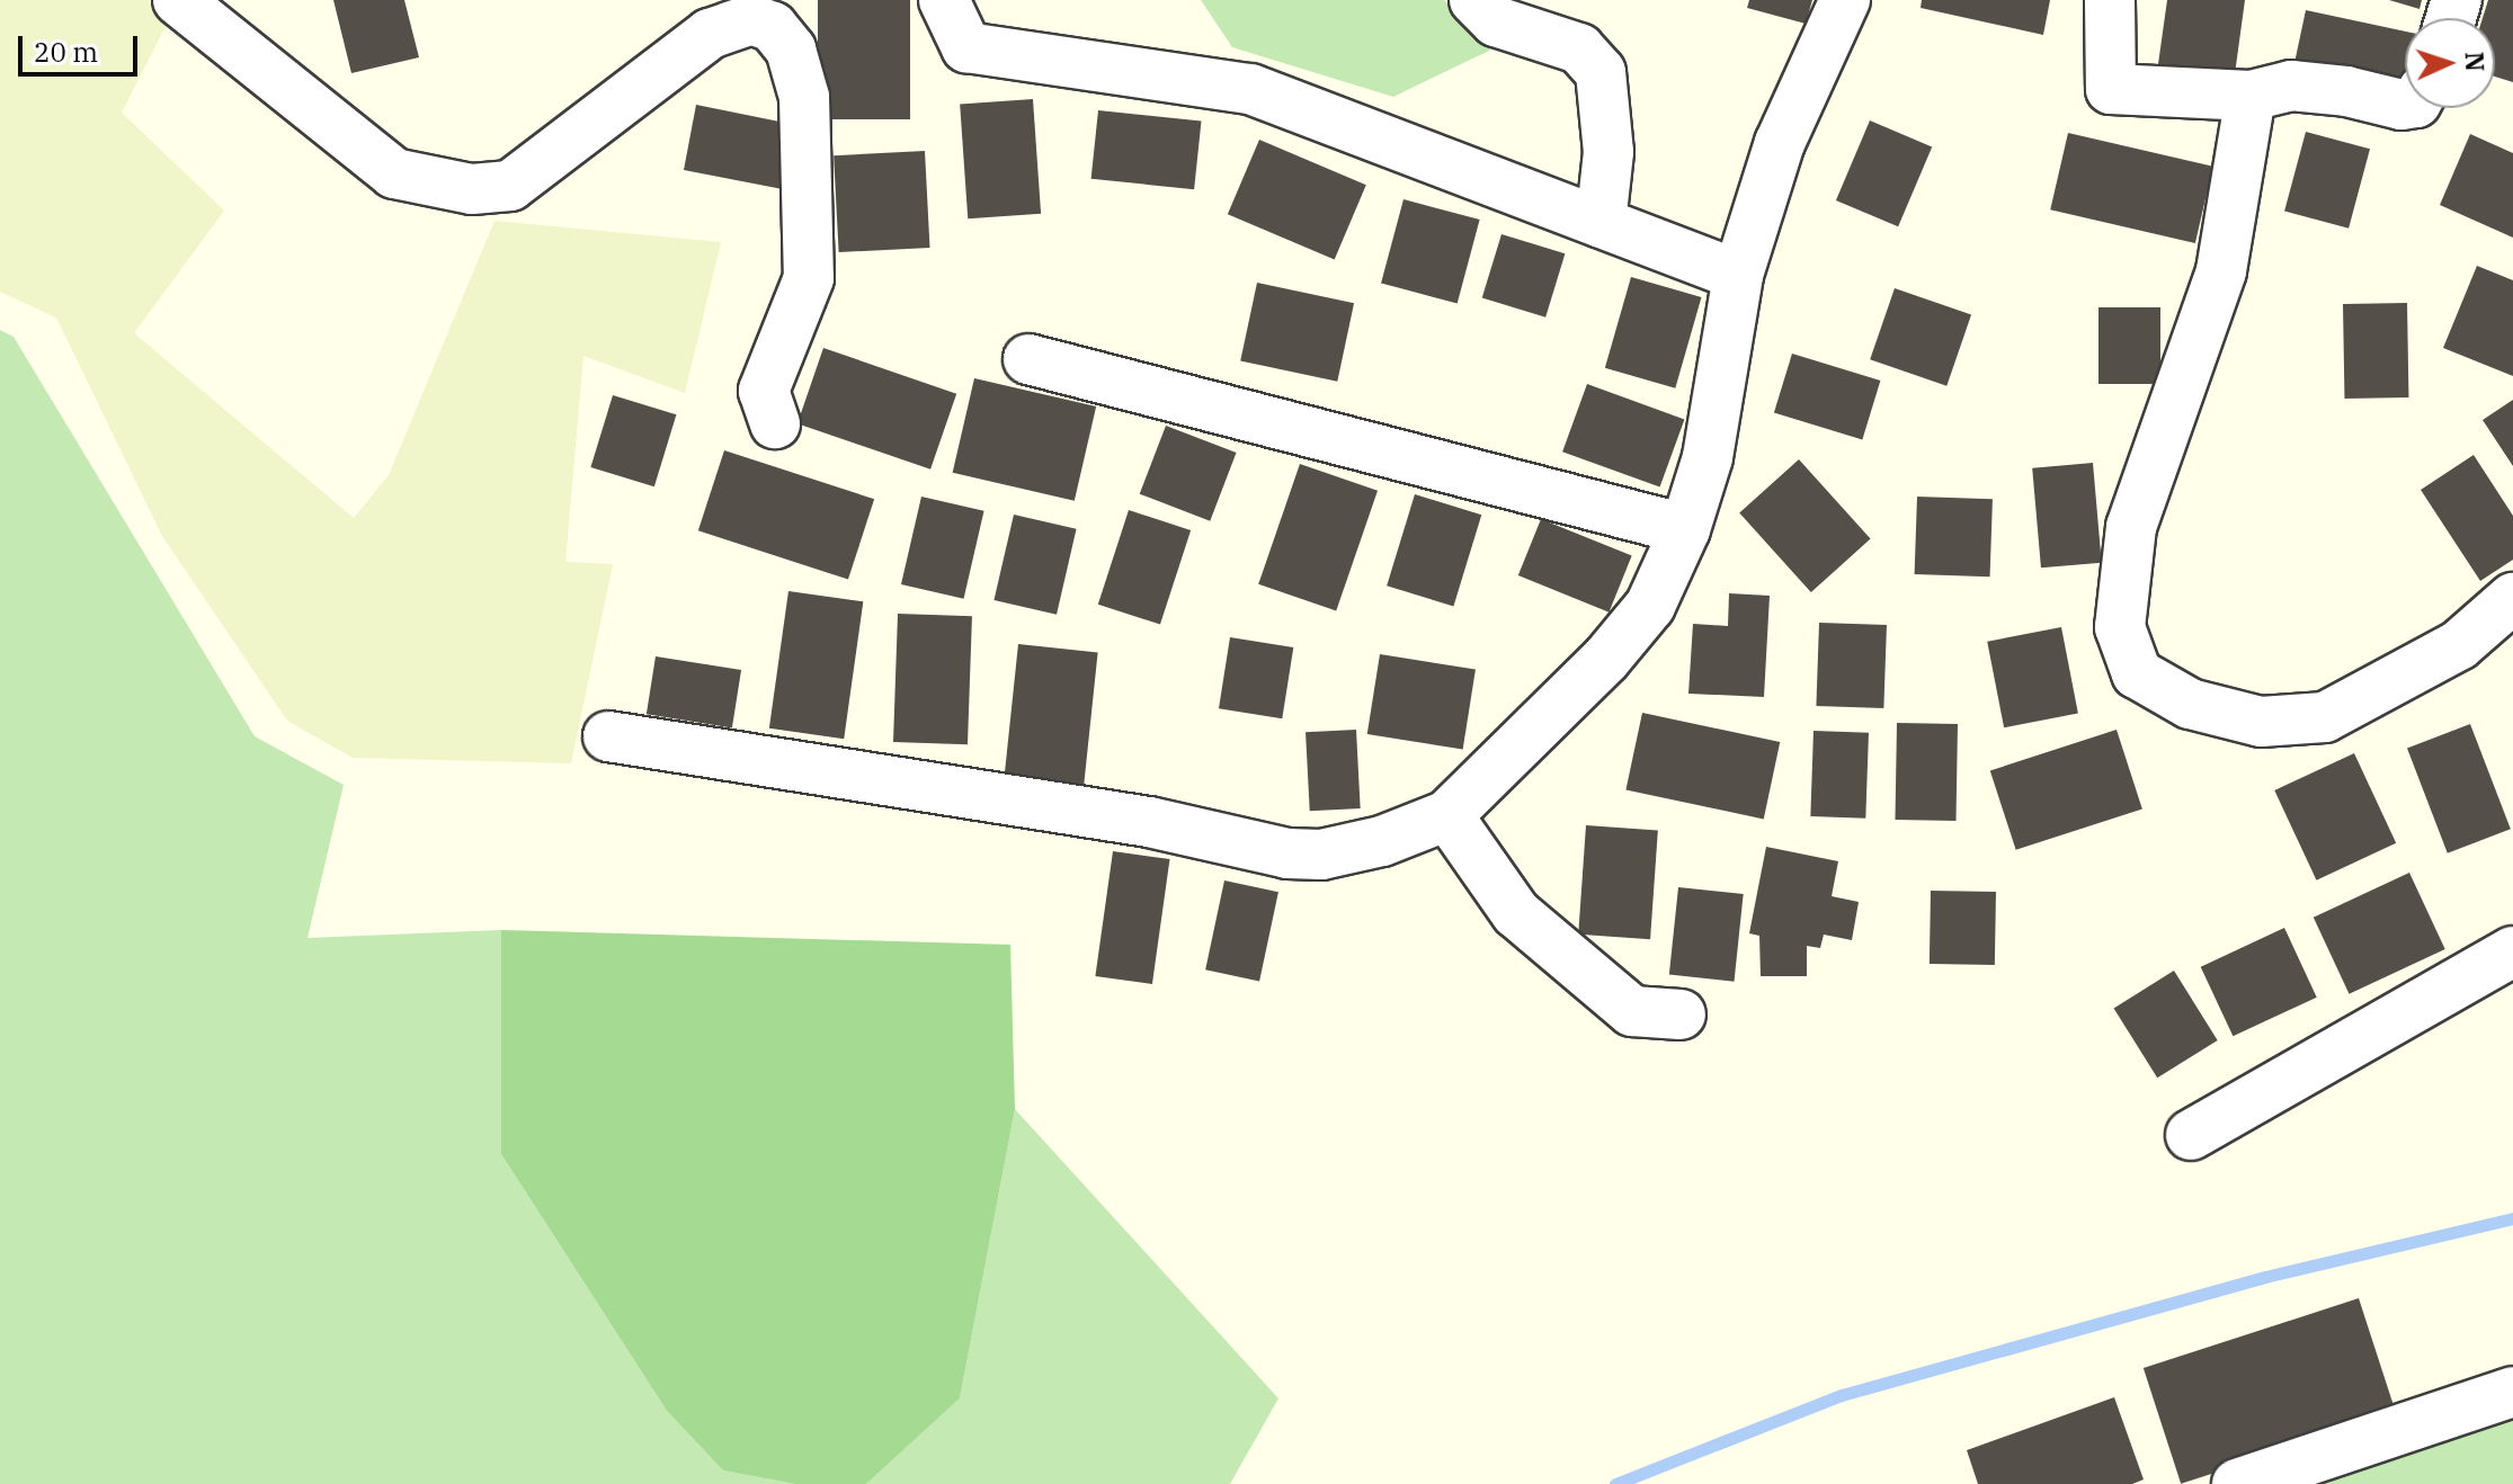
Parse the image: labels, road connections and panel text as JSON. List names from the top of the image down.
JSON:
{
  "scale_bar": "20 m",
  "north": "right"
}
